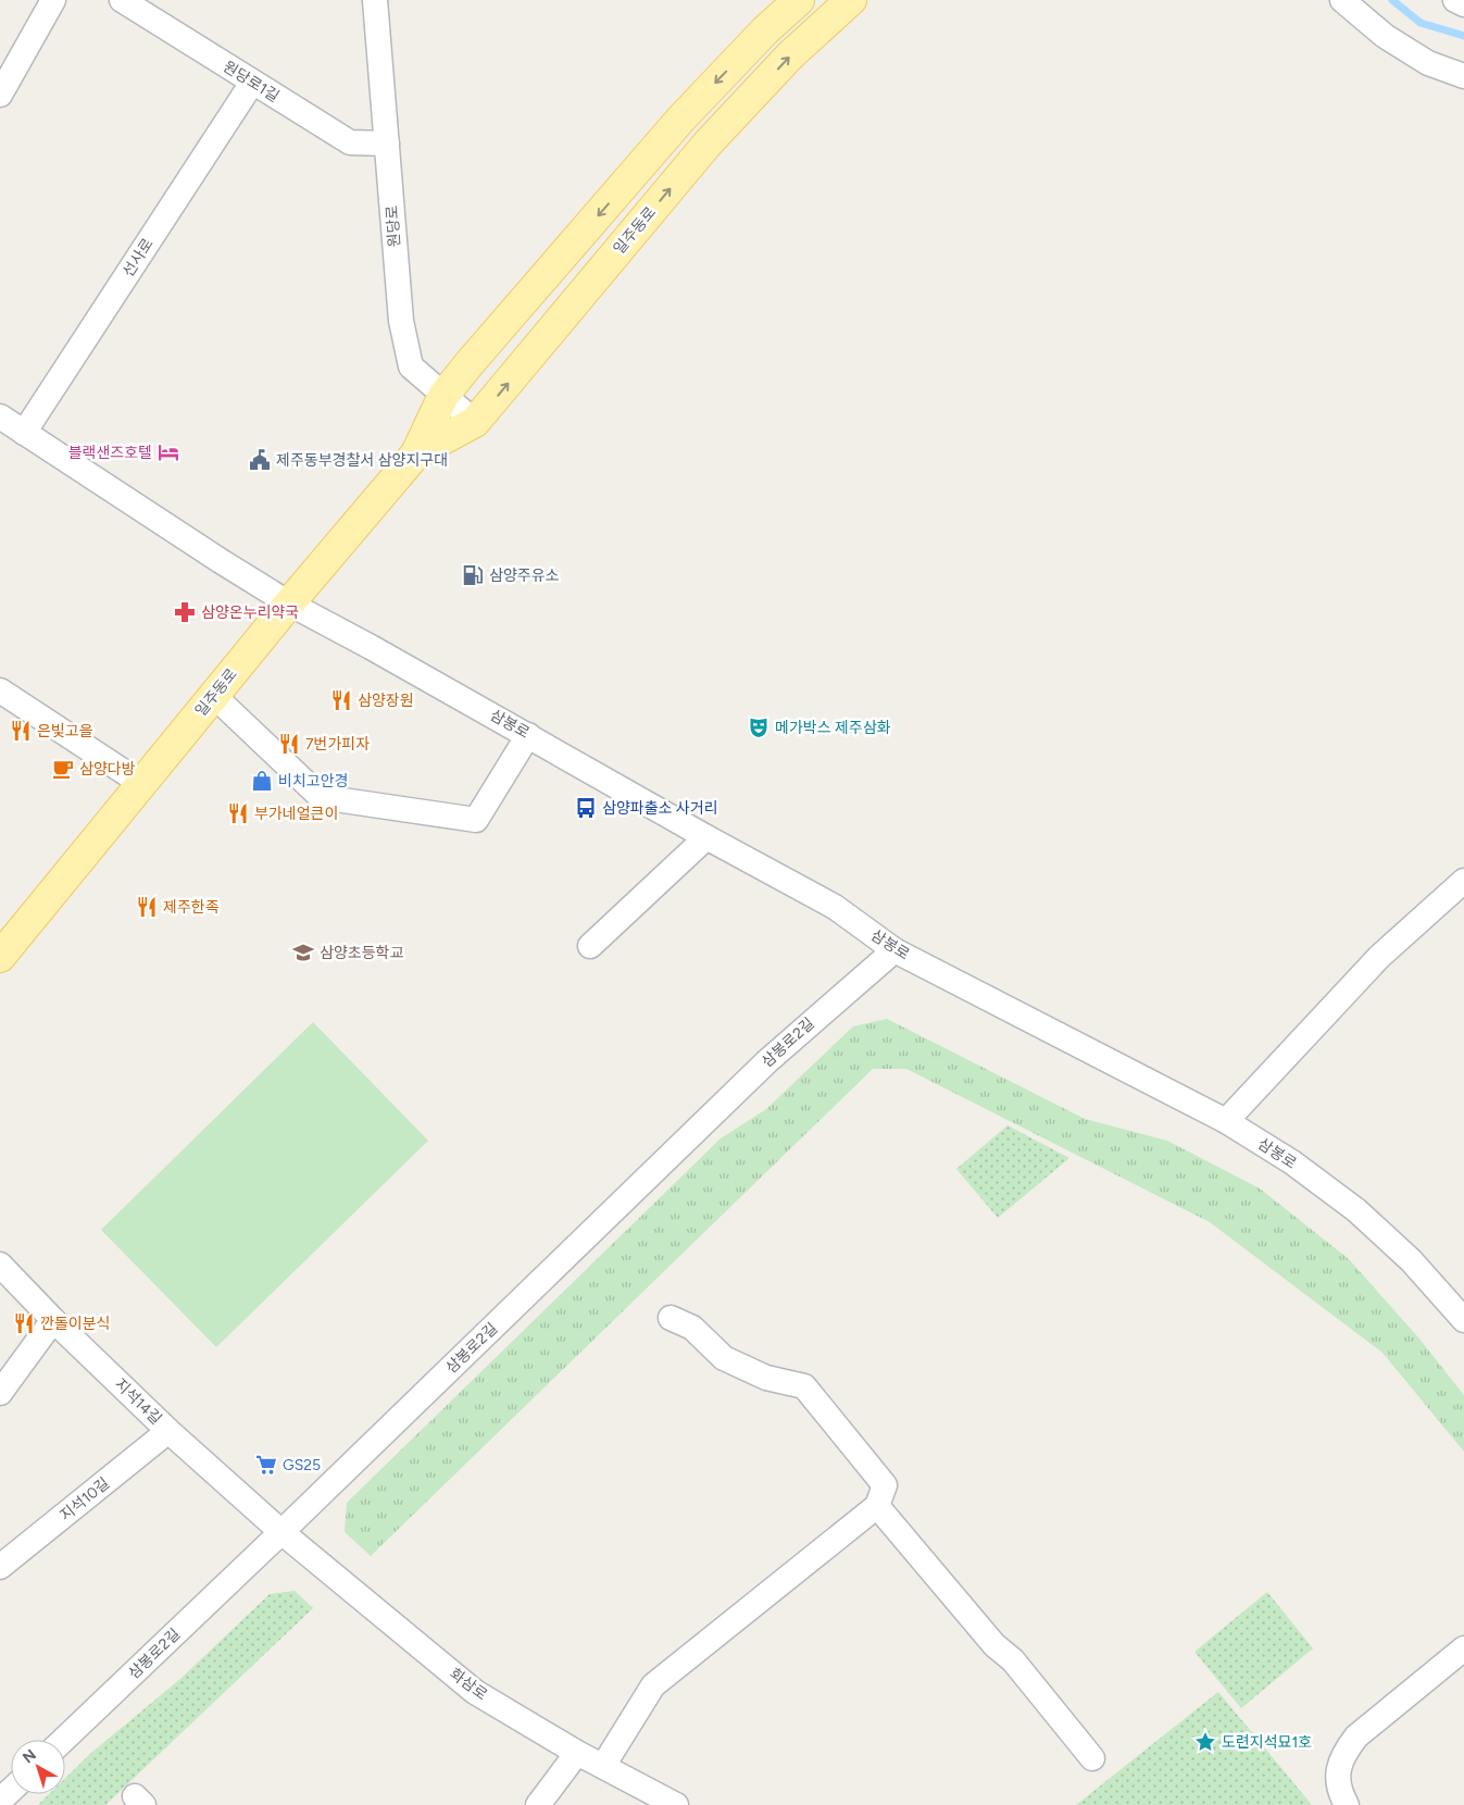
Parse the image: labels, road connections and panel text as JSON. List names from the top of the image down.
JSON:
{
  "streets": {
    "main road": ["일주동로"],
    "street": [
      "원당로1길",
      "원당로",
      "선사로",
      "삼봉로",
      "삼봉로2길",
      "지석14길",
      "지석10길",
      "화삼로"
    ]
  },
  "crossings": [
    ["원당로1길", "원당로"],
    ["원당로1길", "선사로"],
    ["원당로", "일주동로"],
    ["일주동로", "삼봉로"],
    ["삼봉로", "삼봉로2길"],
    ["삼봉로2길", "지석14길"],
    ["삼봉로2길", "화삼로"],
    ["지석14길", "지석10길"],
    ["지석14길", "화삼로"]
  ],
  "places": {
    "hotel": ["블랙샌즈호텔"],
    "public building": ["제주동부경찰서 삼양지구대"],
    "fuel station": ["삼양주유소"],
    "pharmacy": ["삼양온누리약국"],
    "restaurant": [
      "삼양장원",
      "은빛고을",
      "7번가피자",
      "부가네얼큰이",
      "제주한족",
      "깐돌이분식"
    ],
    "theatre": ["메가박스 제주삼화"],
    "cafe": ["삼양다방"],
    "shop": ["비치고안경"],
    "bus stop": ["삼양파출소 사거리"],
    "school or university": ["삼양초등학교"],
    "supermarket": ["GS25"],
    "place": ["도련지석묘1호"]
  },
  "north": "top left"
}
